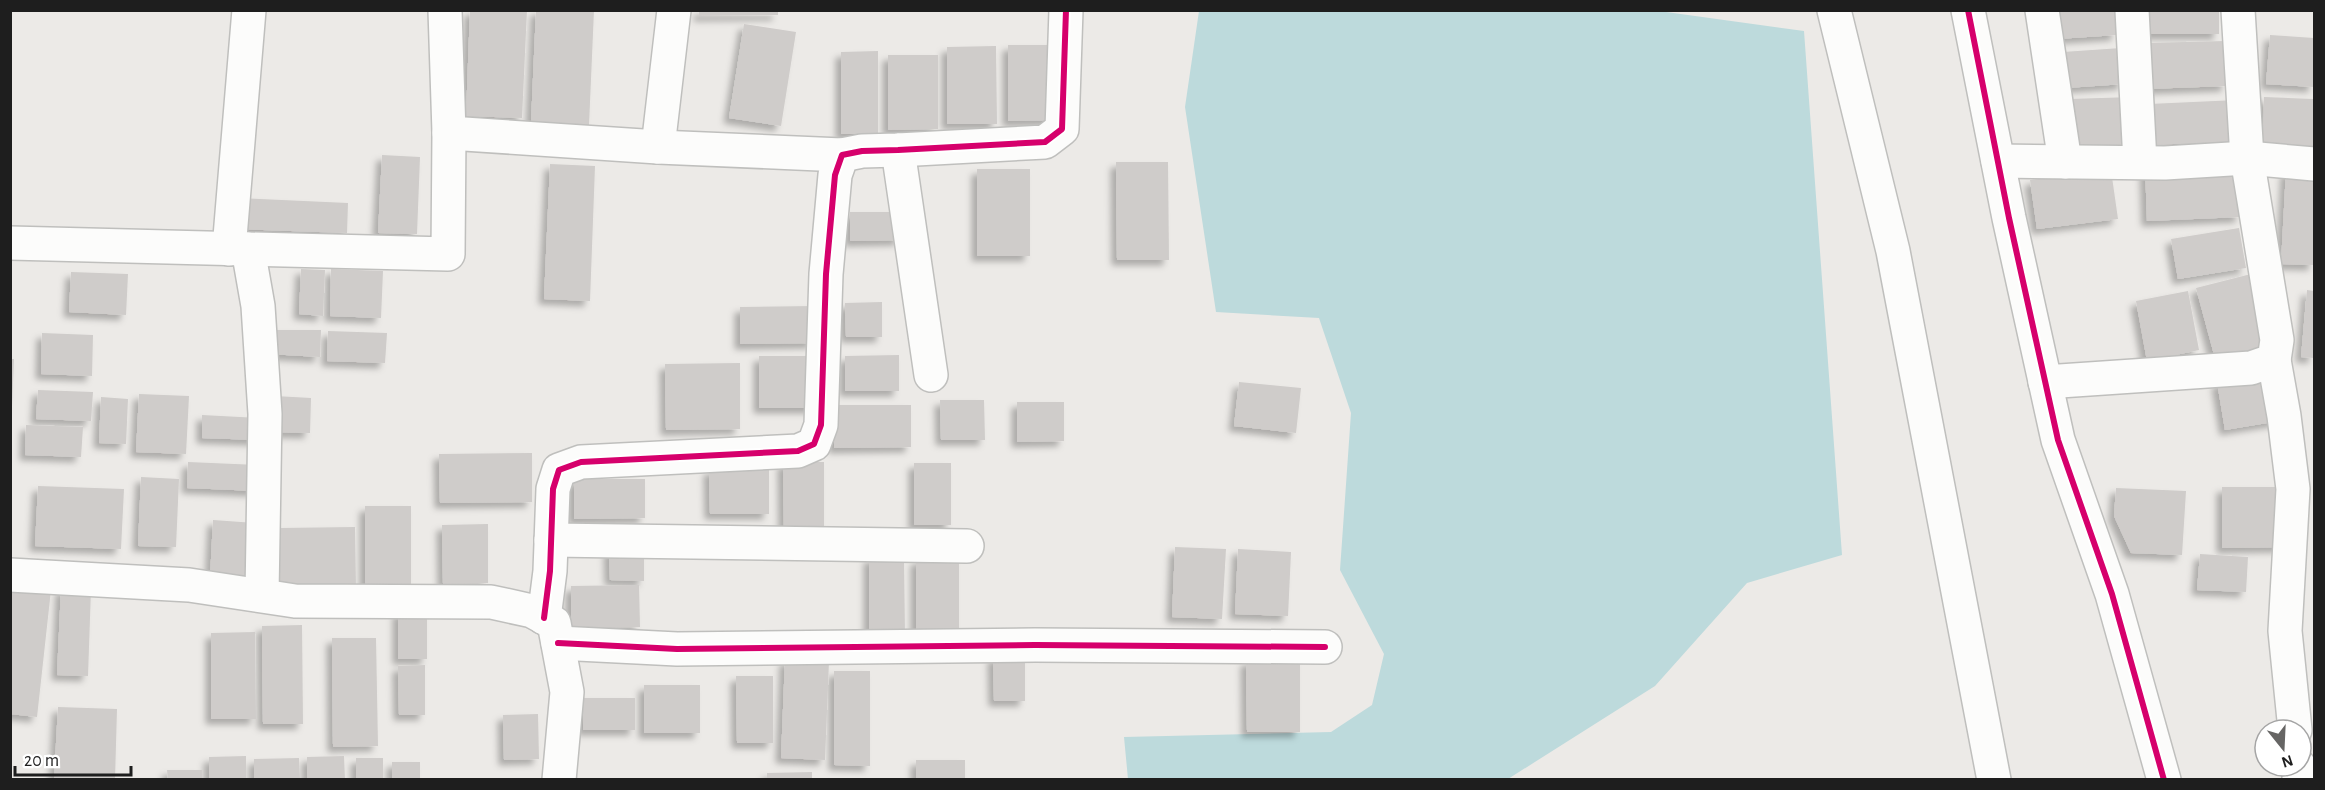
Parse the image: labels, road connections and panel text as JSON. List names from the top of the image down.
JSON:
{
  "scale_bar": "20 m",
  "north": "bottom"
}
